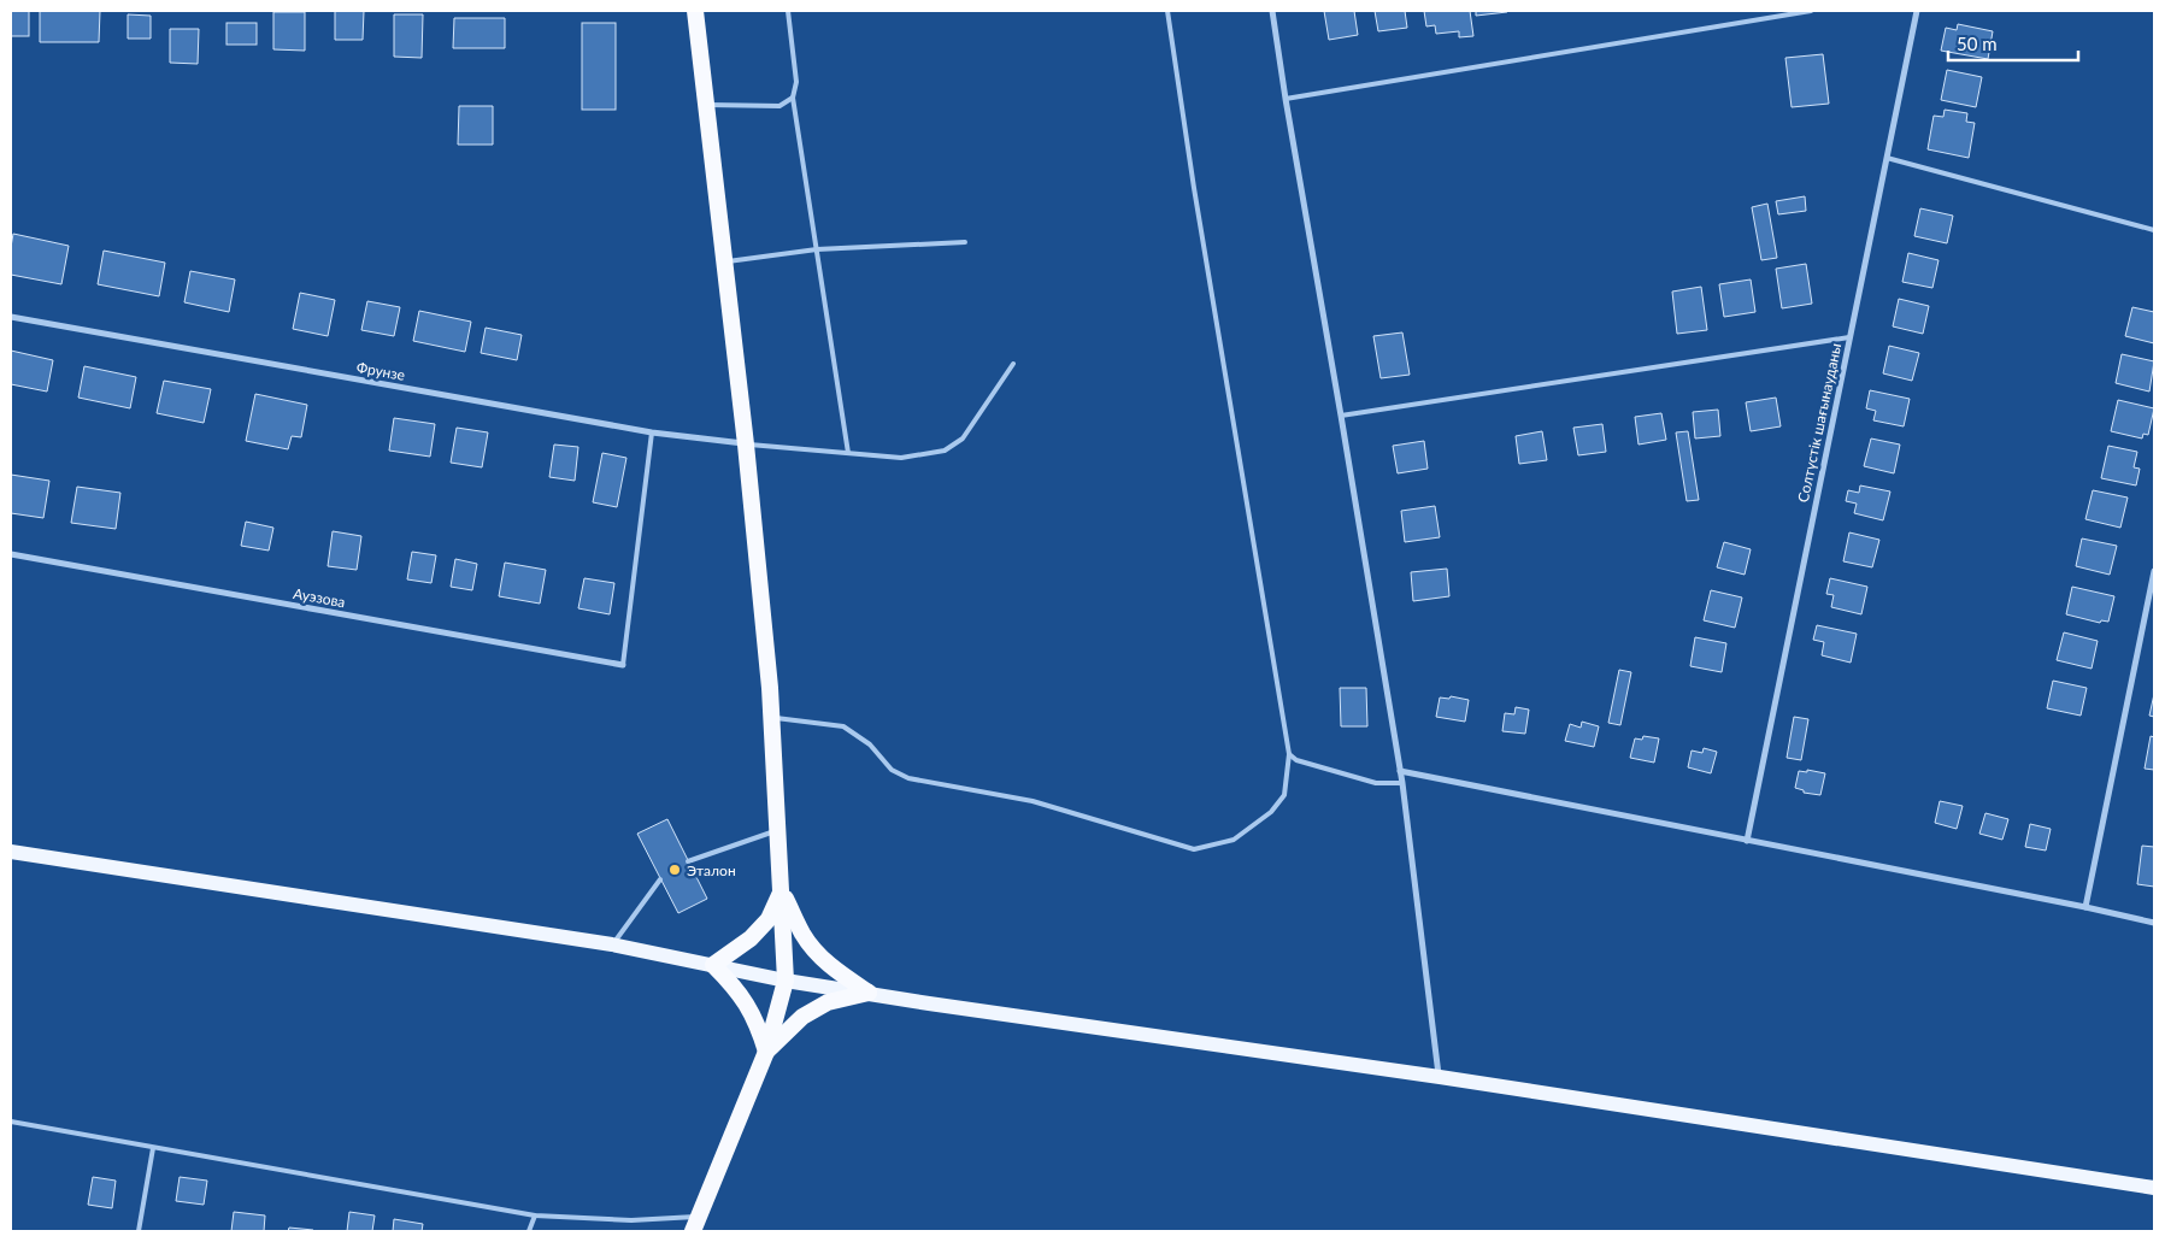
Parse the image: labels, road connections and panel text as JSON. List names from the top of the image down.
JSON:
{
  "streets": {
    "street": ["Фрунзе", "Солтүстік шағынауданы", "Ауэзова"]
  },
  "places": ["Эталон"],
  "scale_bar": "50 m"
}
